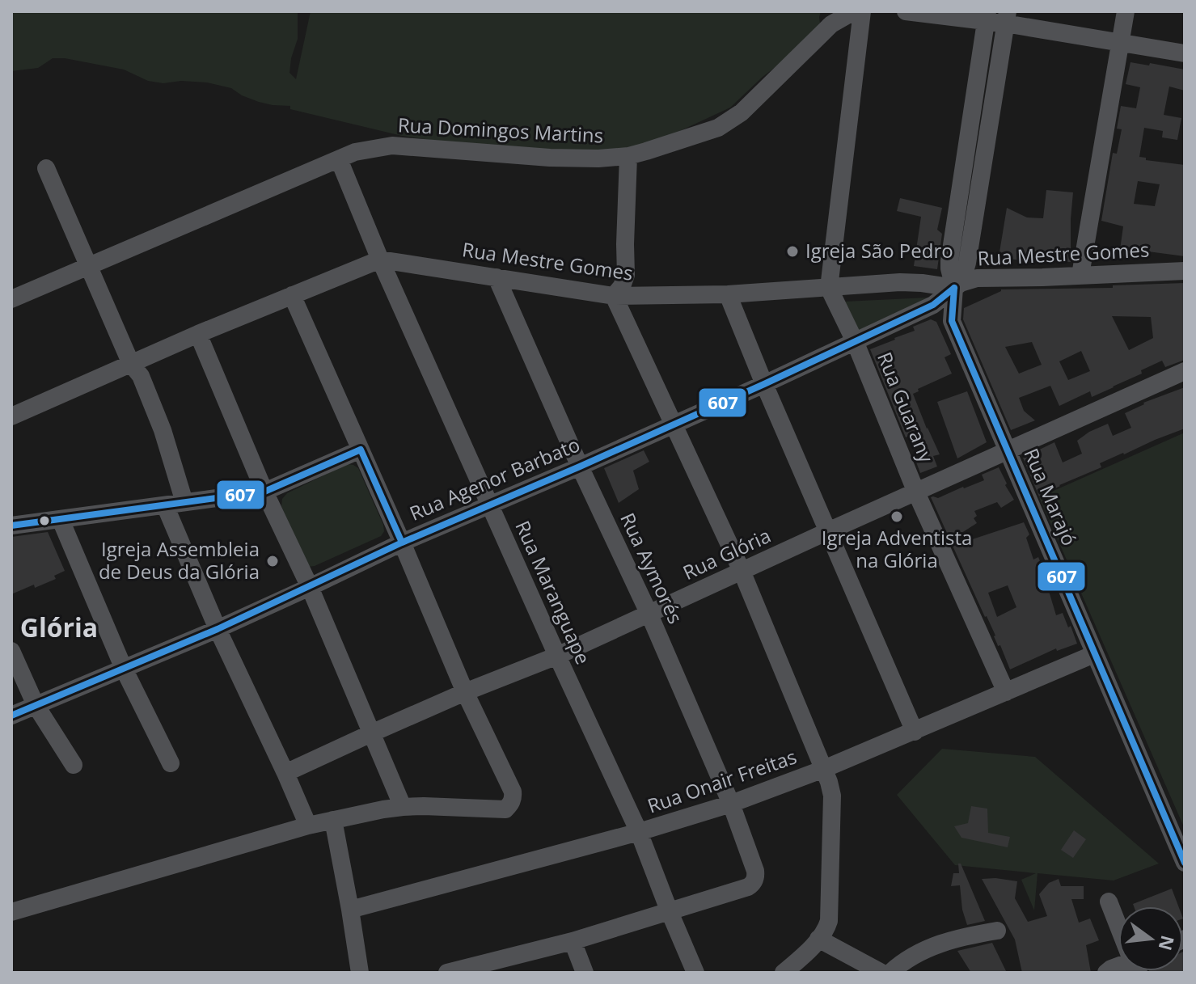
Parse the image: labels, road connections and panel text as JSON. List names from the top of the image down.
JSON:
{
  "streets": {
    "street": [
      "Rua Domingos Martins",
      "Rua Mestre Gomes",
      "Rua Guarany",
      "Rua Agenor Barbato",
      "Rua Marajó",
      "Rua Glória",
      "Rua Aymorés",
      "Rua Maranguape",
      "Rua Onair Freitas"
    ]
  },
  "crossings": [
    ["Rua Domingos Martins", "Rua Maranguape"],
    ["Rua Mestre Gomes", "Rua Guarany"],
    ["Rua Mestre Gomes", "Rua Agenor Barbato"],
    ["Rua Mestre Gomes", "Rua Marajó"],
    ["Rua Mestre Gomes", "Rua Aymorés"],
    ["Rua Mestre Gomes", "Rua Maranguape"],
    ["Rua Guarany", "Rua Agenor Barbato"],
    ["Rua Guarany", "Rua Glória"],
    ["Rua Guarany", "Rua Onair Freitas"],
    ["Rua Agenor Barbato", "Rua Marajó"],
    ["Rua Agenor Barbato", "Rua Aymorés"],
    ["Rua Agenor Barbato", "Rua Maranguape"],
    ["Rua Marajó", "Rua Glória"],
    ["Rua Marajó", "Rua Onair Freitas"],
    ["Rua Glória", "Rua Aymorés"],
    ["Rua Glória", "Rua Maranguape"],
    ["Rua Aymorés", "Rua Maranguape"],
    ["Rua Aymorés", "Rua Onair Freitas"],
    ["Rua Maranguape", "Rua Onair Freitas"]
  ],
  "districts": ["Glória"],
  "places": ["Igreja São Pedro", "Igreja Adventista na Glória", "Igreja Assembleia de Deus da Glória"],
  "lines": ["transit line 607"],
  "north": "right"
}
